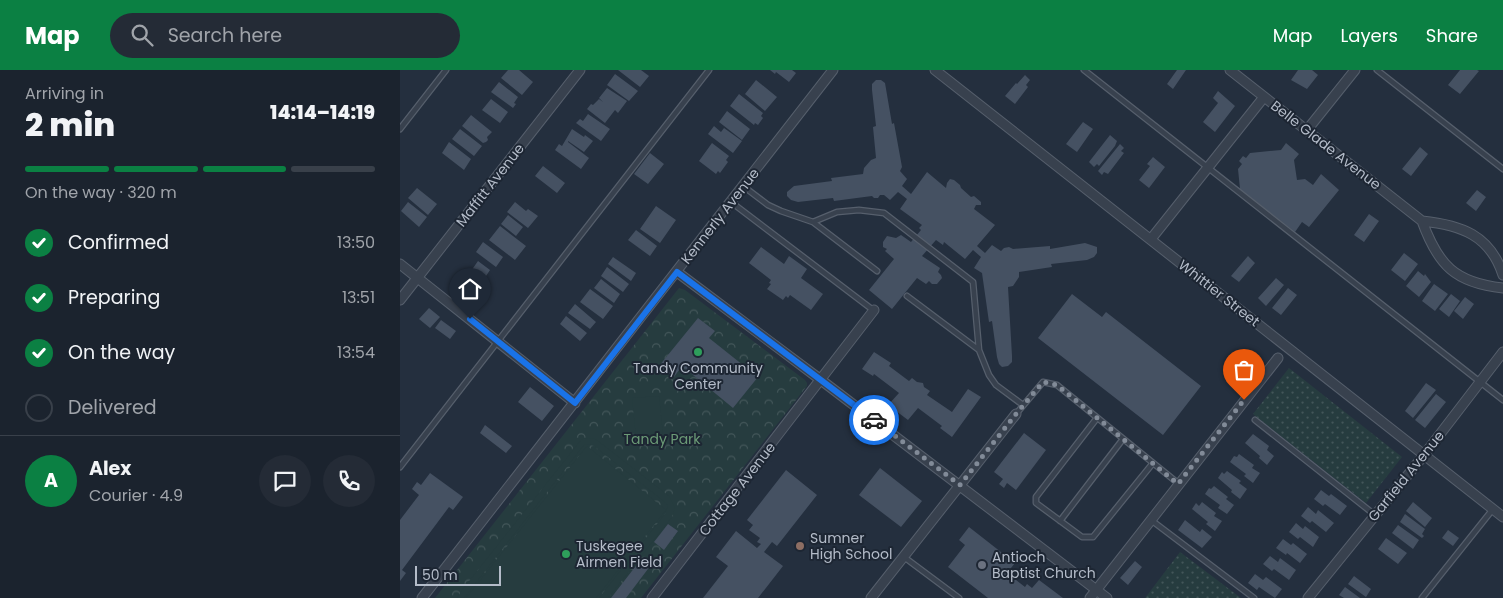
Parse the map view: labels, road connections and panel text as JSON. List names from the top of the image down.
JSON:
{
  "streets": {
    "street": [
      "Belle Glade Avenue",
      "Maffitt Avenue",
      "Kennerly Avenue",
      "Whittier Street",
      "Garfield Avenue",
      "Cottage Avenue"
    ]
  },
  "crossings": [
    ["Whittier Street", "Garfield Avenue"]
  ],
  "parks": ["Tandy Park"],
  "places": [
    "Tandy Community Center",
    "Sumner High School",
    "Tuskegee Airmen Field",
    "Antioch Baptist Church"
  ],
  "scale_bar": "50 m",
  "page": {
    "header": "Map",
    "search": "Search here",
    "nav": ["Map", "Layers", "Share"],
    "heading": ["2 min", "Arriving in", "14:14–14:19"],
    "panel": ["Alex", "Courier · 4.9"],
    "bar": "On the way · 320 m",
    "list": [
      ["Confirmed", "13:50"],
      ["Preparing", "13:51"],
      ["On the way", "13:54"],
      "Delivered"
    ],
    "round": "A",
    "scale": "50 m"
  }
}
